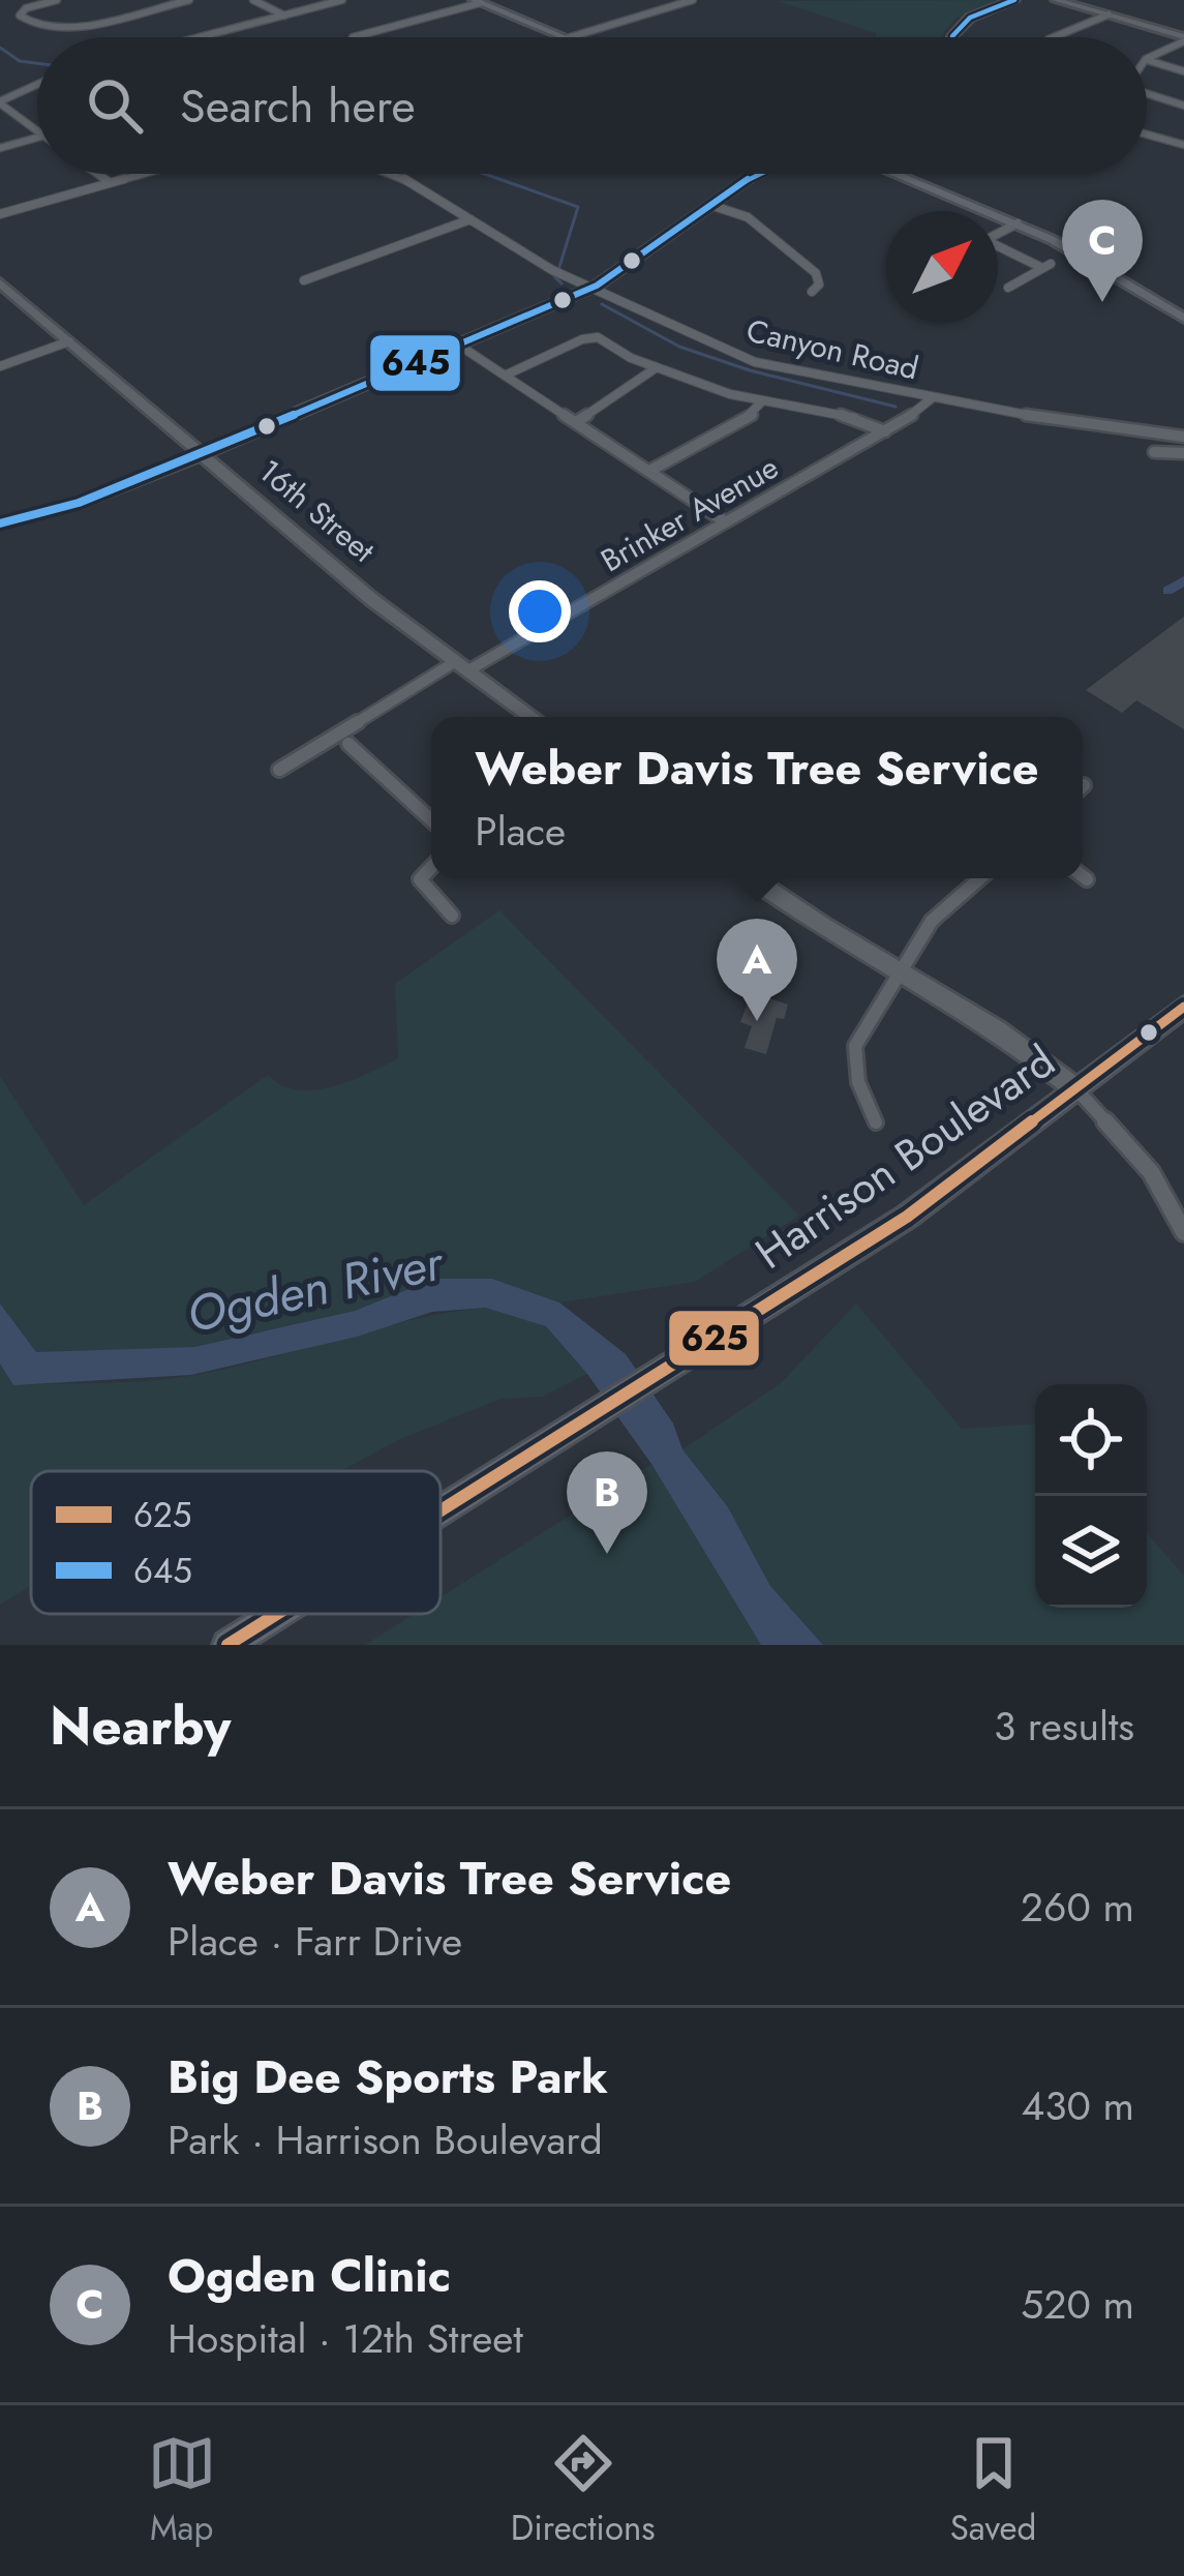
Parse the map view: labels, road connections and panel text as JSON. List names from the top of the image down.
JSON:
{
  "streets": {
    "main road": ["16th Street", "Harrison Boulevard"],
    "street": ["Canyon Road", "Brinker Avenue"]
  },
  "crossings": [
    ["Canyon Road", "Brinker Avenue"],
    ["16th Street", "Brinker Avenue"]
  ],
  "water": ["Ogden River"],
  "lines": ["transit line 645", "transit line 625"],
  "legend": ["625", "645"],
  "north": "top right",
  "page": {
    "search": "Search here",
    "pins": ["C", "A", "B"],
    "popup": ["Weber Davis Tree Service", "Place"],
    "heading": ["Nearby", "3 results"],
    "list": [
      {
        "mark": "A",
        "name": "Weber Davis Tree Service",
        "note": "Place · Farr Drive",
        "value": "260 m"
      },
      {
        "mark": "B",
        "name": "Big Dee Sports Park",
        "note": "Park · Harrison Boulevard",
        "value": "430 m"
      },
      {
        "mark": "C",
        "name": "Ogden Clinic",
        "note": "Hospital · 12th Street",
        "value": "520 m"
      }
    ],
    "nav": ["Map", "Directions", "Saved"]
  }
}
